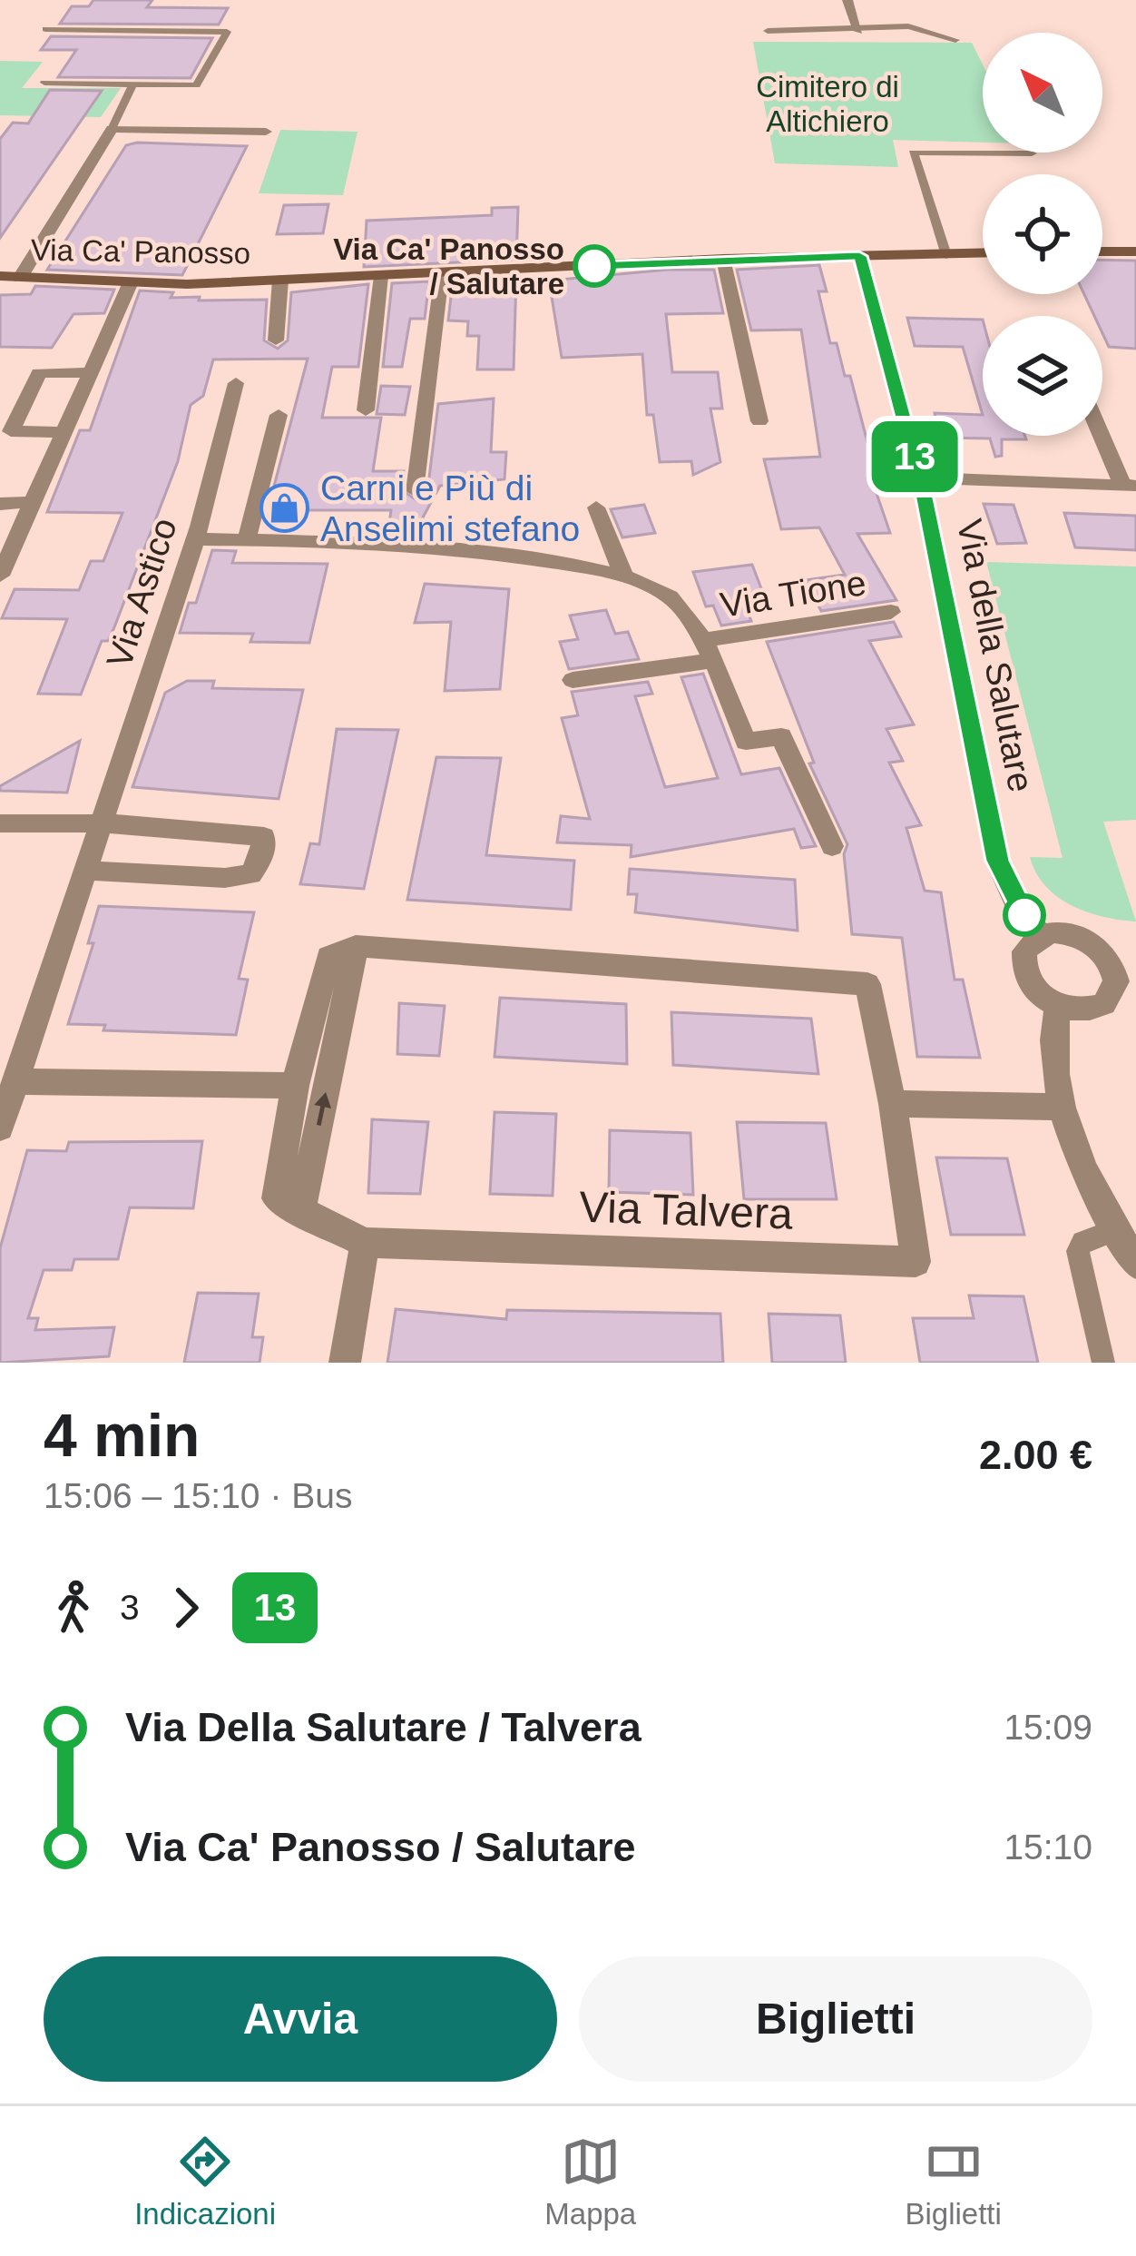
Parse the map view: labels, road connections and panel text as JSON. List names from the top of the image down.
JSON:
{
  "streets": {
    "street": [
      "Via Ca' Panosso",
      "Via Astico",
      "Via Tione",
      "Via della Salutare",
      "Via Talvera"
    ]
  },
  "crossings": [
    ["Via Ca' Panosso", "Via della Salutare"],
    ["Via Astico", "Via Tione"]
  ],
  "parks": ["Cimitero di Altichiero"],
  "places": {
    "other": ["Via Ca' Panosso / Salutare"],
    "shop": ["Carni e Più di Anselimi stefano"]
  },
  "lines": ["bus line 13"],
  "north": "top left",
  "page": {
    "on_map": "13",
    "heading": ["4 min", "15:06 – 15:10 · Bus", "2.00 €"],
    "legs": ["3", "13"],
    "list": [
      {
        "name": "Via Della Salutare / Talvera",
        "value": "15:09"
      },
      {
        "name": "Via Ca' Panosso / Salutare",
        "value": "15:10"
      }
    ],
    "buttons": ["Avvia", "Biglietti"],
    "tabs": ["Indicazioni", "Mappa", "Biglietti"]
  }
}
